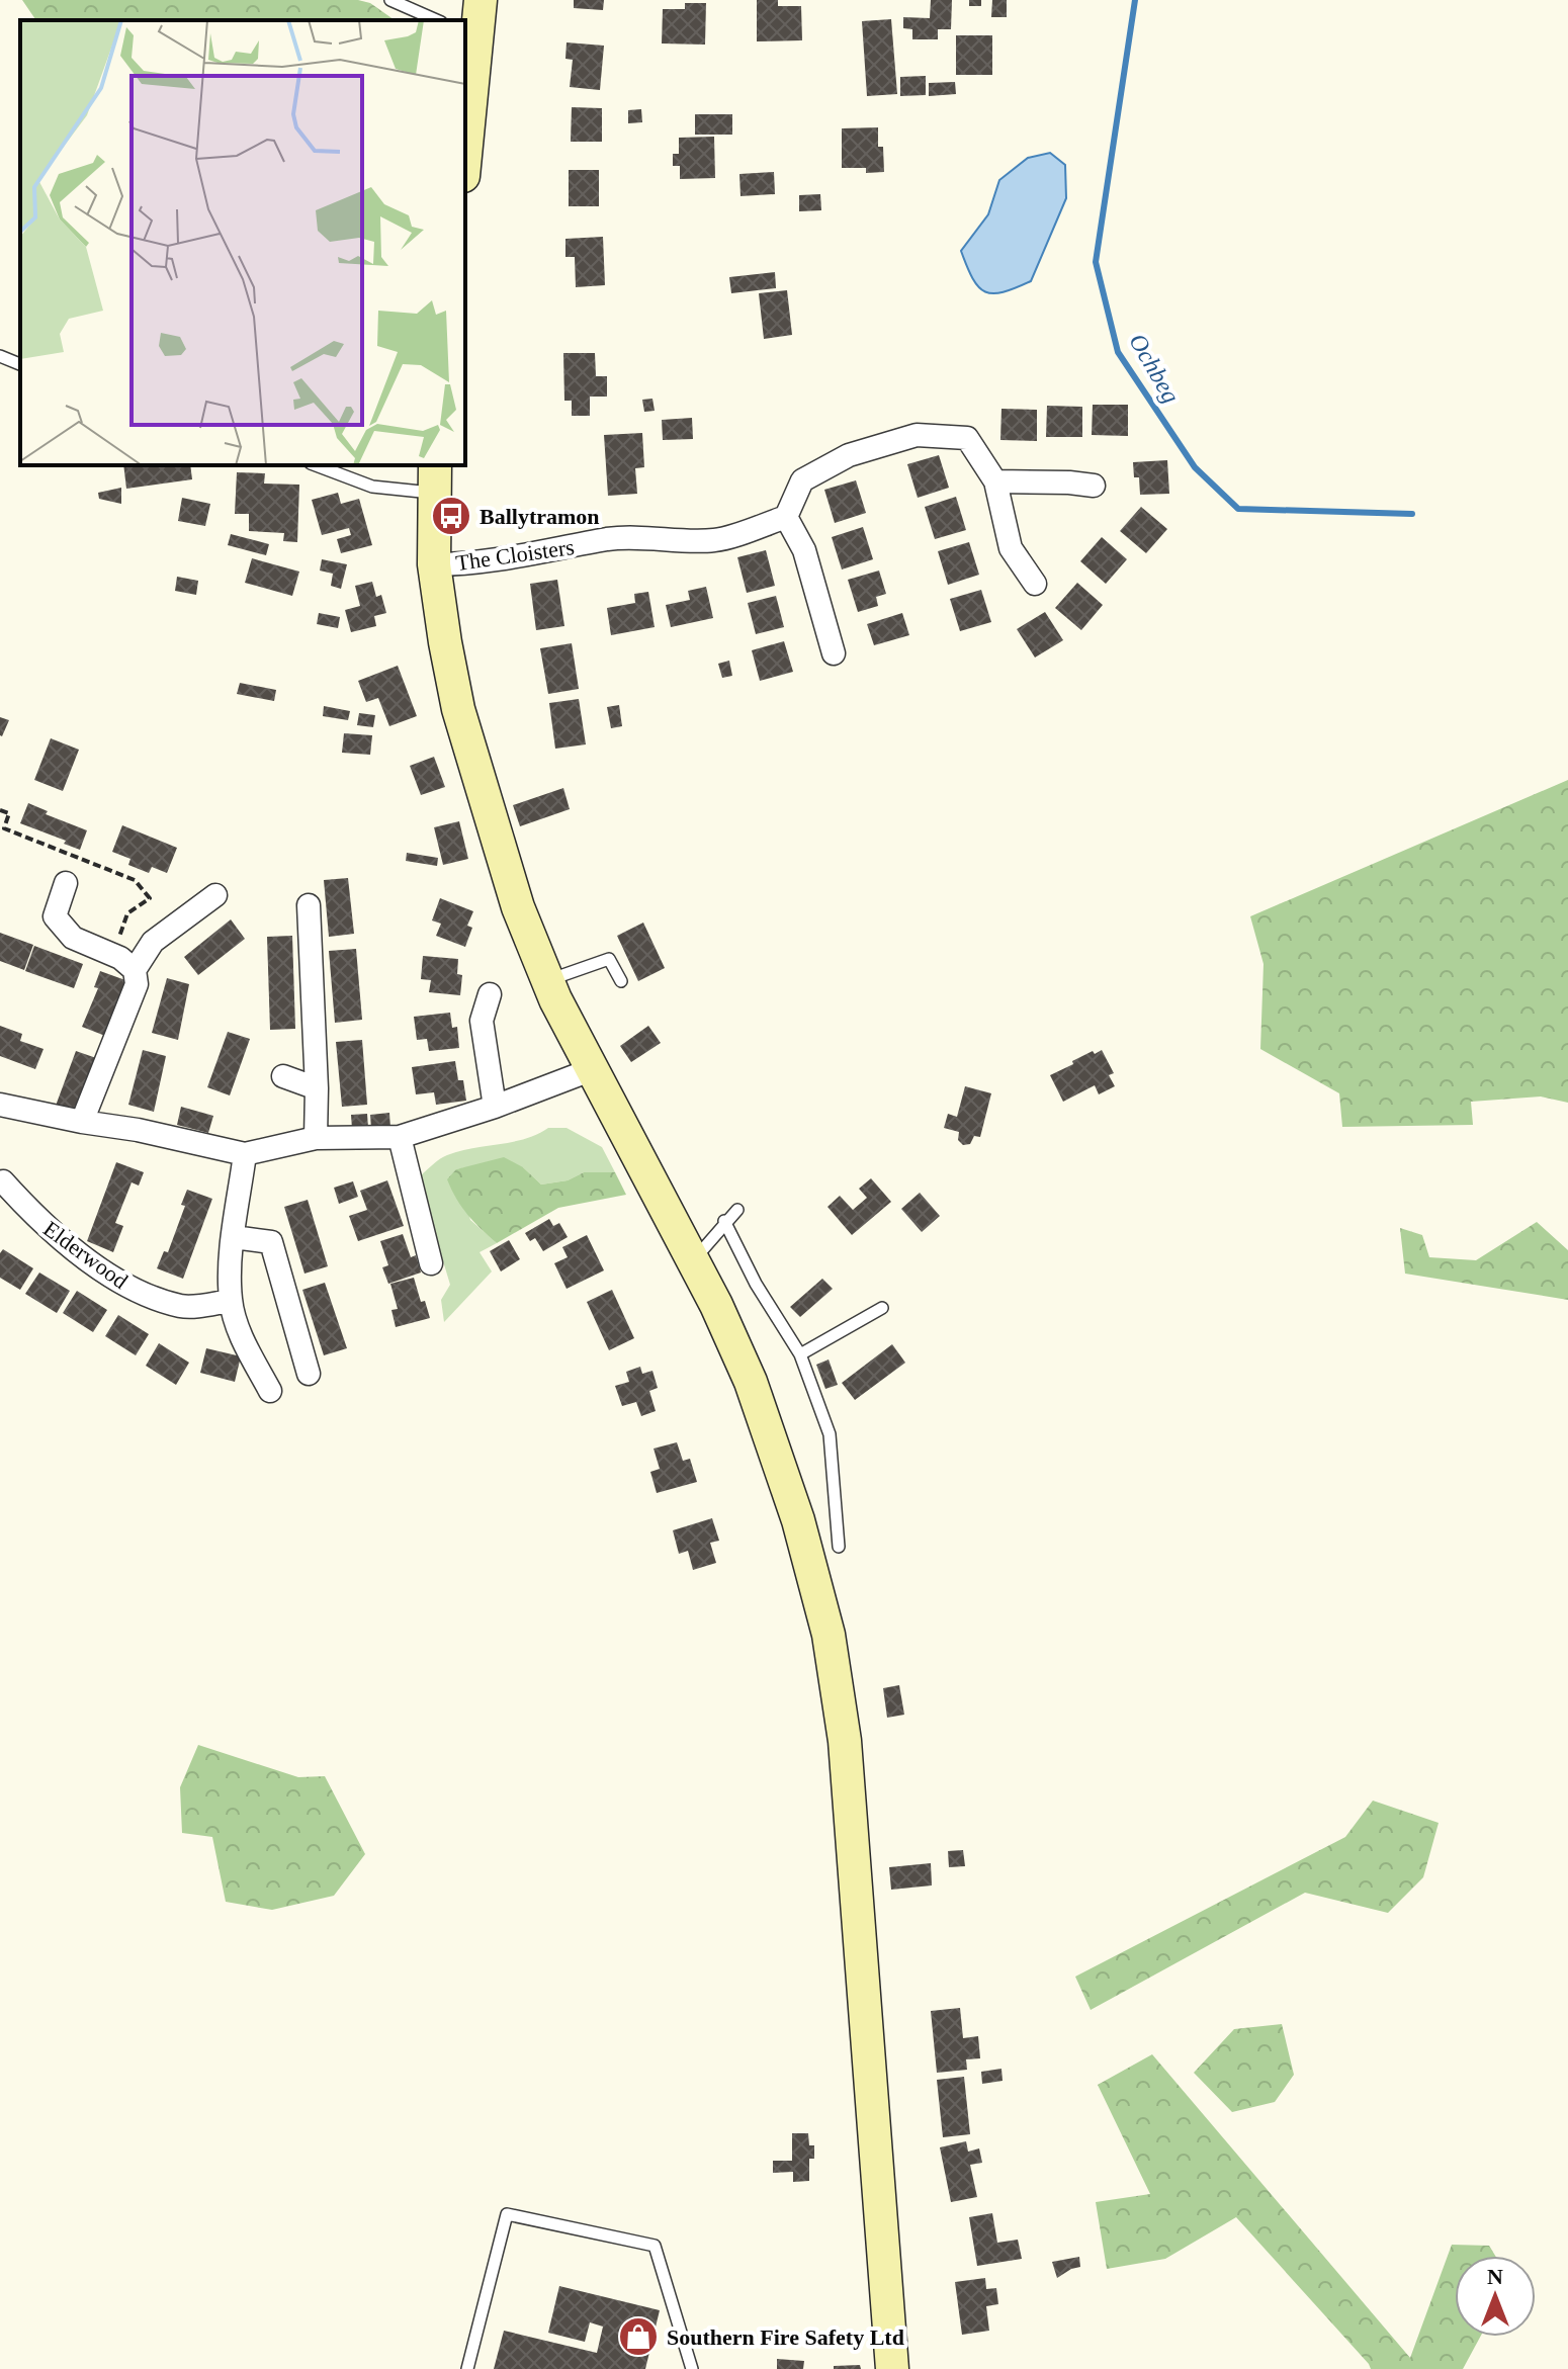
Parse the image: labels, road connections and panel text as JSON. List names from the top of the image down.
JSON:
{
  "streets": {
    "street": ["The Cloisters", "Elderwood"]
  },
  "water": ["Ochbeg"],
  "places": {
    "bus stop": ["Ballytramon"],
    "shop": ["Southern Fire Safety Ltd"]
  },
  "north": "top"
}
